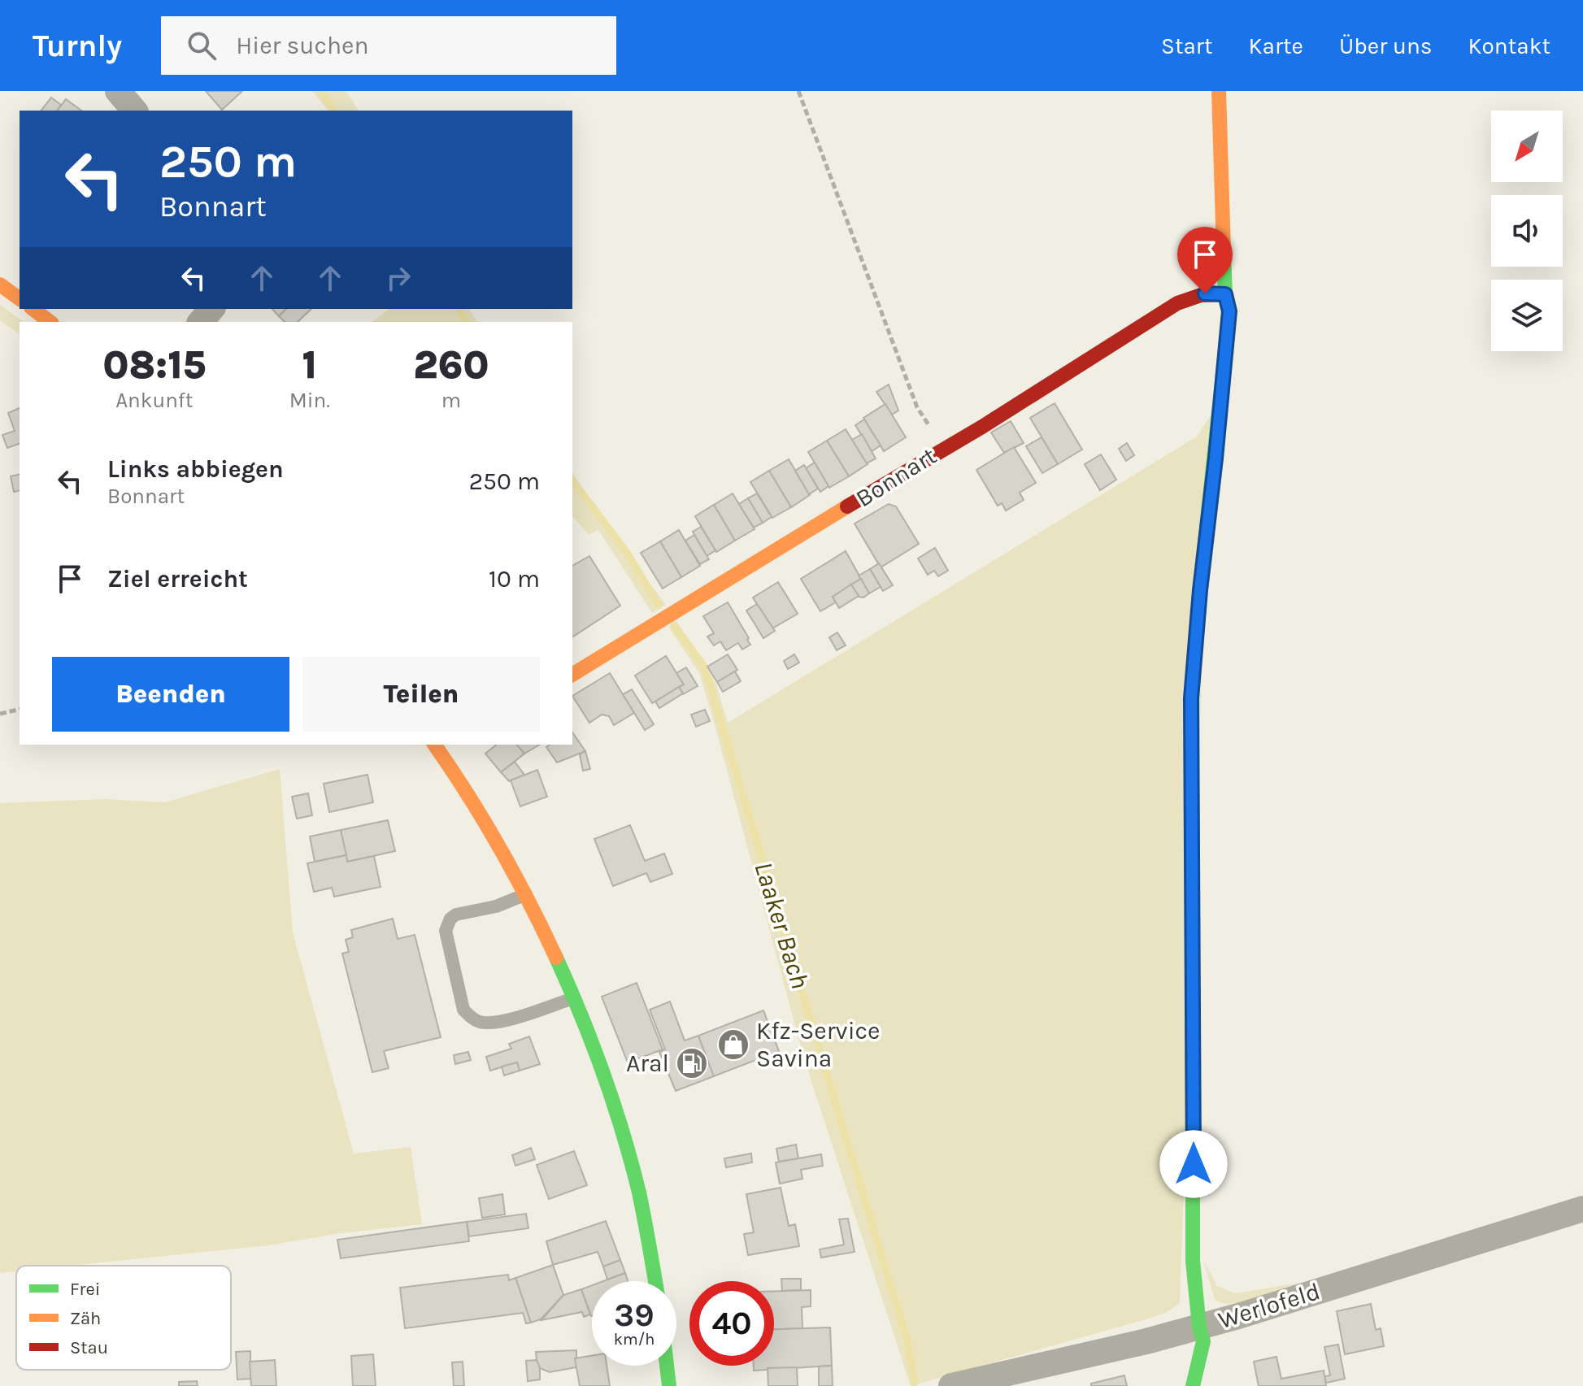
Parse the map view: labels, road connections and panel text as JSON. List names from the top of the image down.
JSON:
{
  "streets": {
    "street": ["Bonnart", "Werlofeld"]
  },
  "water": ["Laaker Bach"],
  "places": {
    "shop": ["Kfz-Service Savina"],
    "fuel station": ["Aral"]
  },
  "legend": ["Frei", "Zäh", "Stau"],
  "north": "bottom left",
  "page": {
    "header": "Turnly",
    "search": "Hier suchen",
    "nav": [
      "Start",
      "Karte",
      "Über uns",
      "Kontakt"
    ],
    "turn": ["250 m", "Bonnart"],
    "eta": [
      "08:15",
      "Ankunft",
      "1",
      "Min.",
      "260",
      "m"
    ],
    "list": [
      {
        "name": "Links abbiegen",
        "note": "Bonnart",
        "value": "250 m"
      },
      {
        "name": "Ziel erreicht",
        "value": "10 m"
      }
    ],
    "buttons": ["Beenden", "Teilen"],
    "speed": "39 km/h",
    "limit": "40"
  }
}
